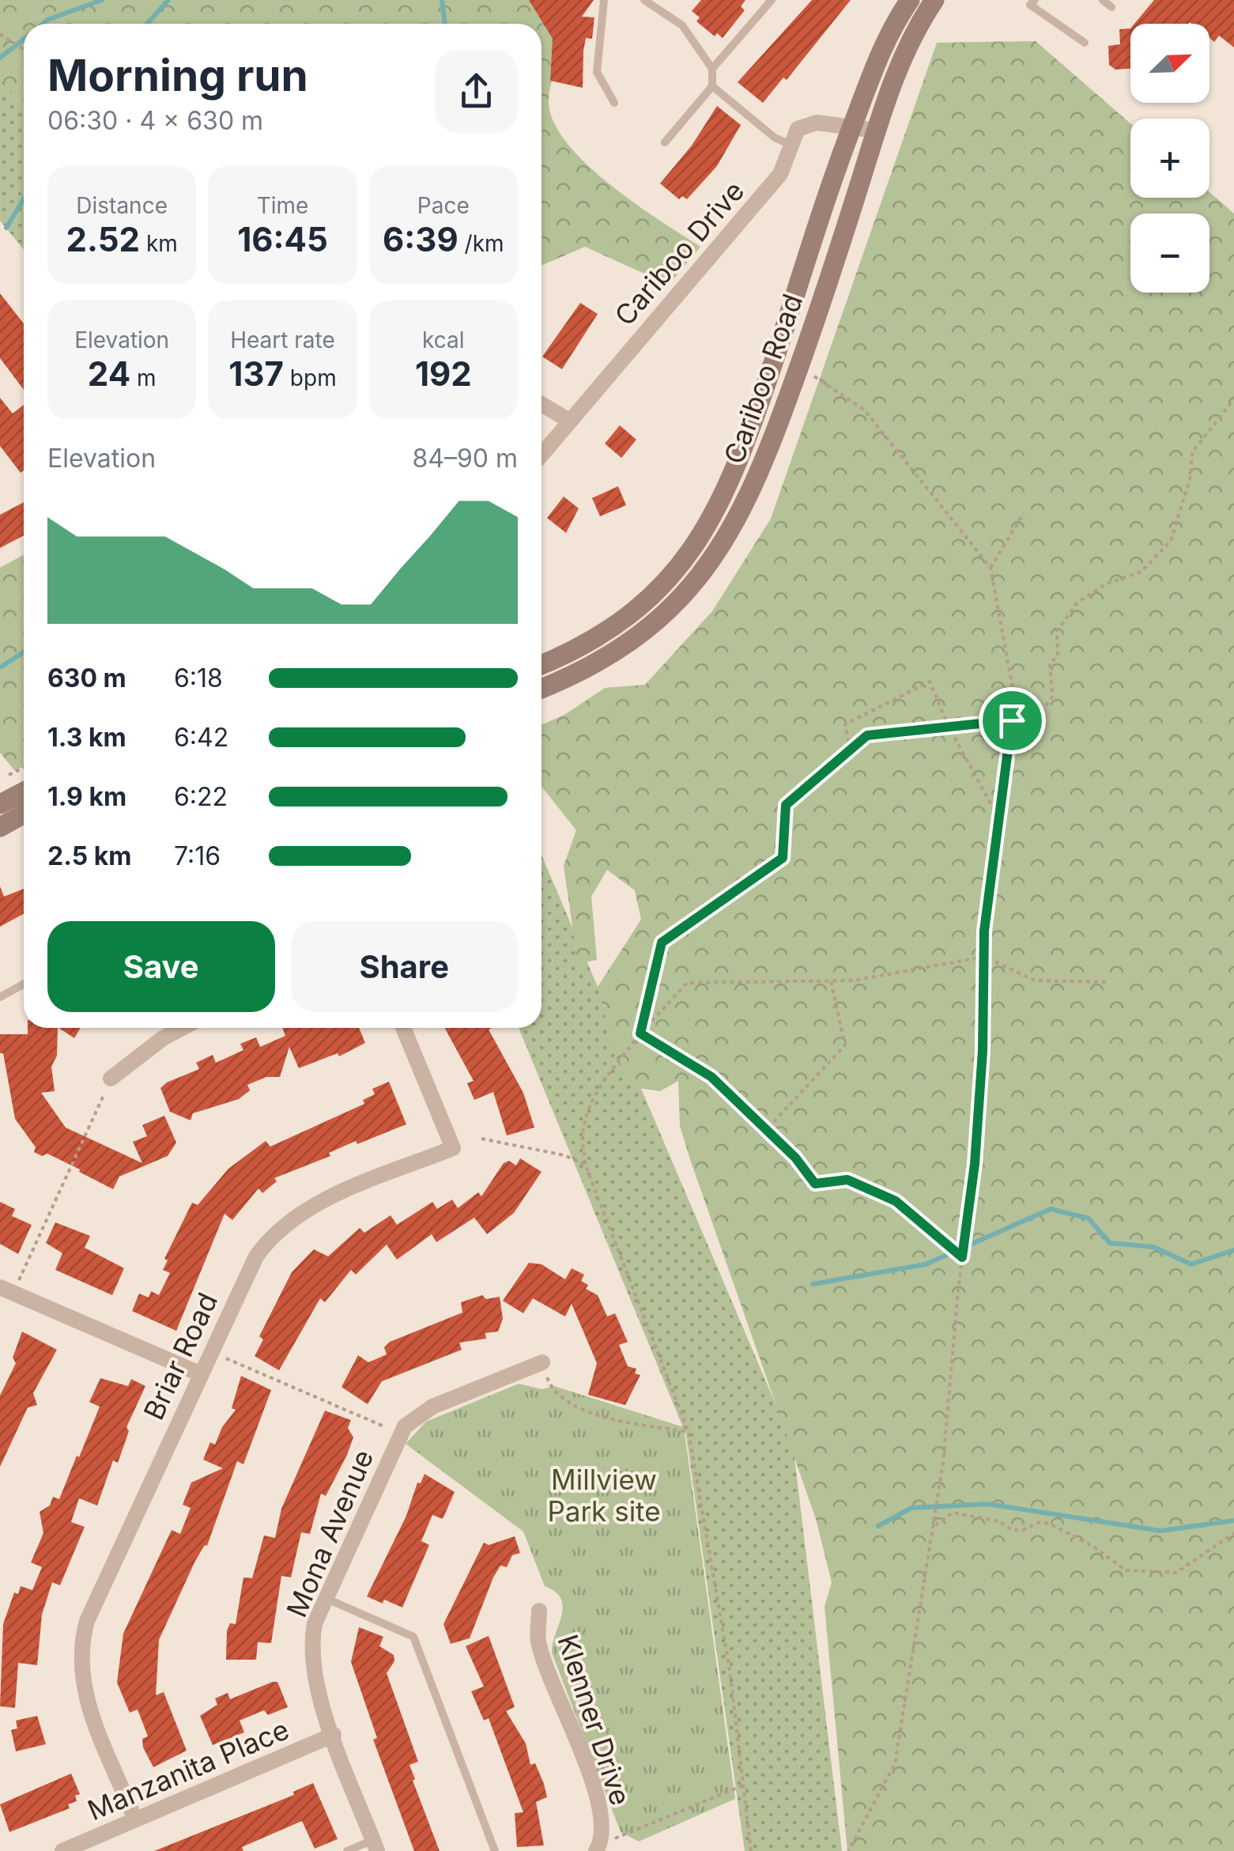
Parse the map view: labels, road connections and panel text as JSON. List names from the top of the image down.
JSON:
{
  "streets": {
    "street": [
      "Cariboo Drive",
      "Cariboo Road",
      "Briar Road",
      "Mona Avenue",
      "Klenner Drive",
      "Manzanita Place"
    ]
  },
  "crossings": [
    ["Cariboo Drive", "Cariboo Road"],
    ["Briar Road", "Manzanita Place"],
    ["Mona Avenue", "Manzanita Place"]
  ],
  "parks": ["Millview Park site"],
  "north": "top right",
  "page": {
    "map_buttons": ["+", "−"],
    "heading": ["Morning run", "06:30 · 4 × 630 m"],
    "stats": [
      ["Distance", "2.52 km"],
      ["Time", "16:45"],
      ["Pace", "6:39 /km"],
      ["Elevation", "24 m"],
      ["Heart rate", "137 bpm"],
      ["kcal", "192"]
    ],
    "chart": ["Elevation", "84–90 m"],
    "list": [
      {
        "name": "630 m",
        "note": "6:18"
      },
      {
        "name": "1.3 km",
        "note": "6:42"
      },
      {
        "name": "1.9 km",
        "note": "6:22"
      },
      {
        "name": "2.5 km",
        "note": "7:16"
      }
    ],
    "buttons": ["Save", "Share"]
  }
}
